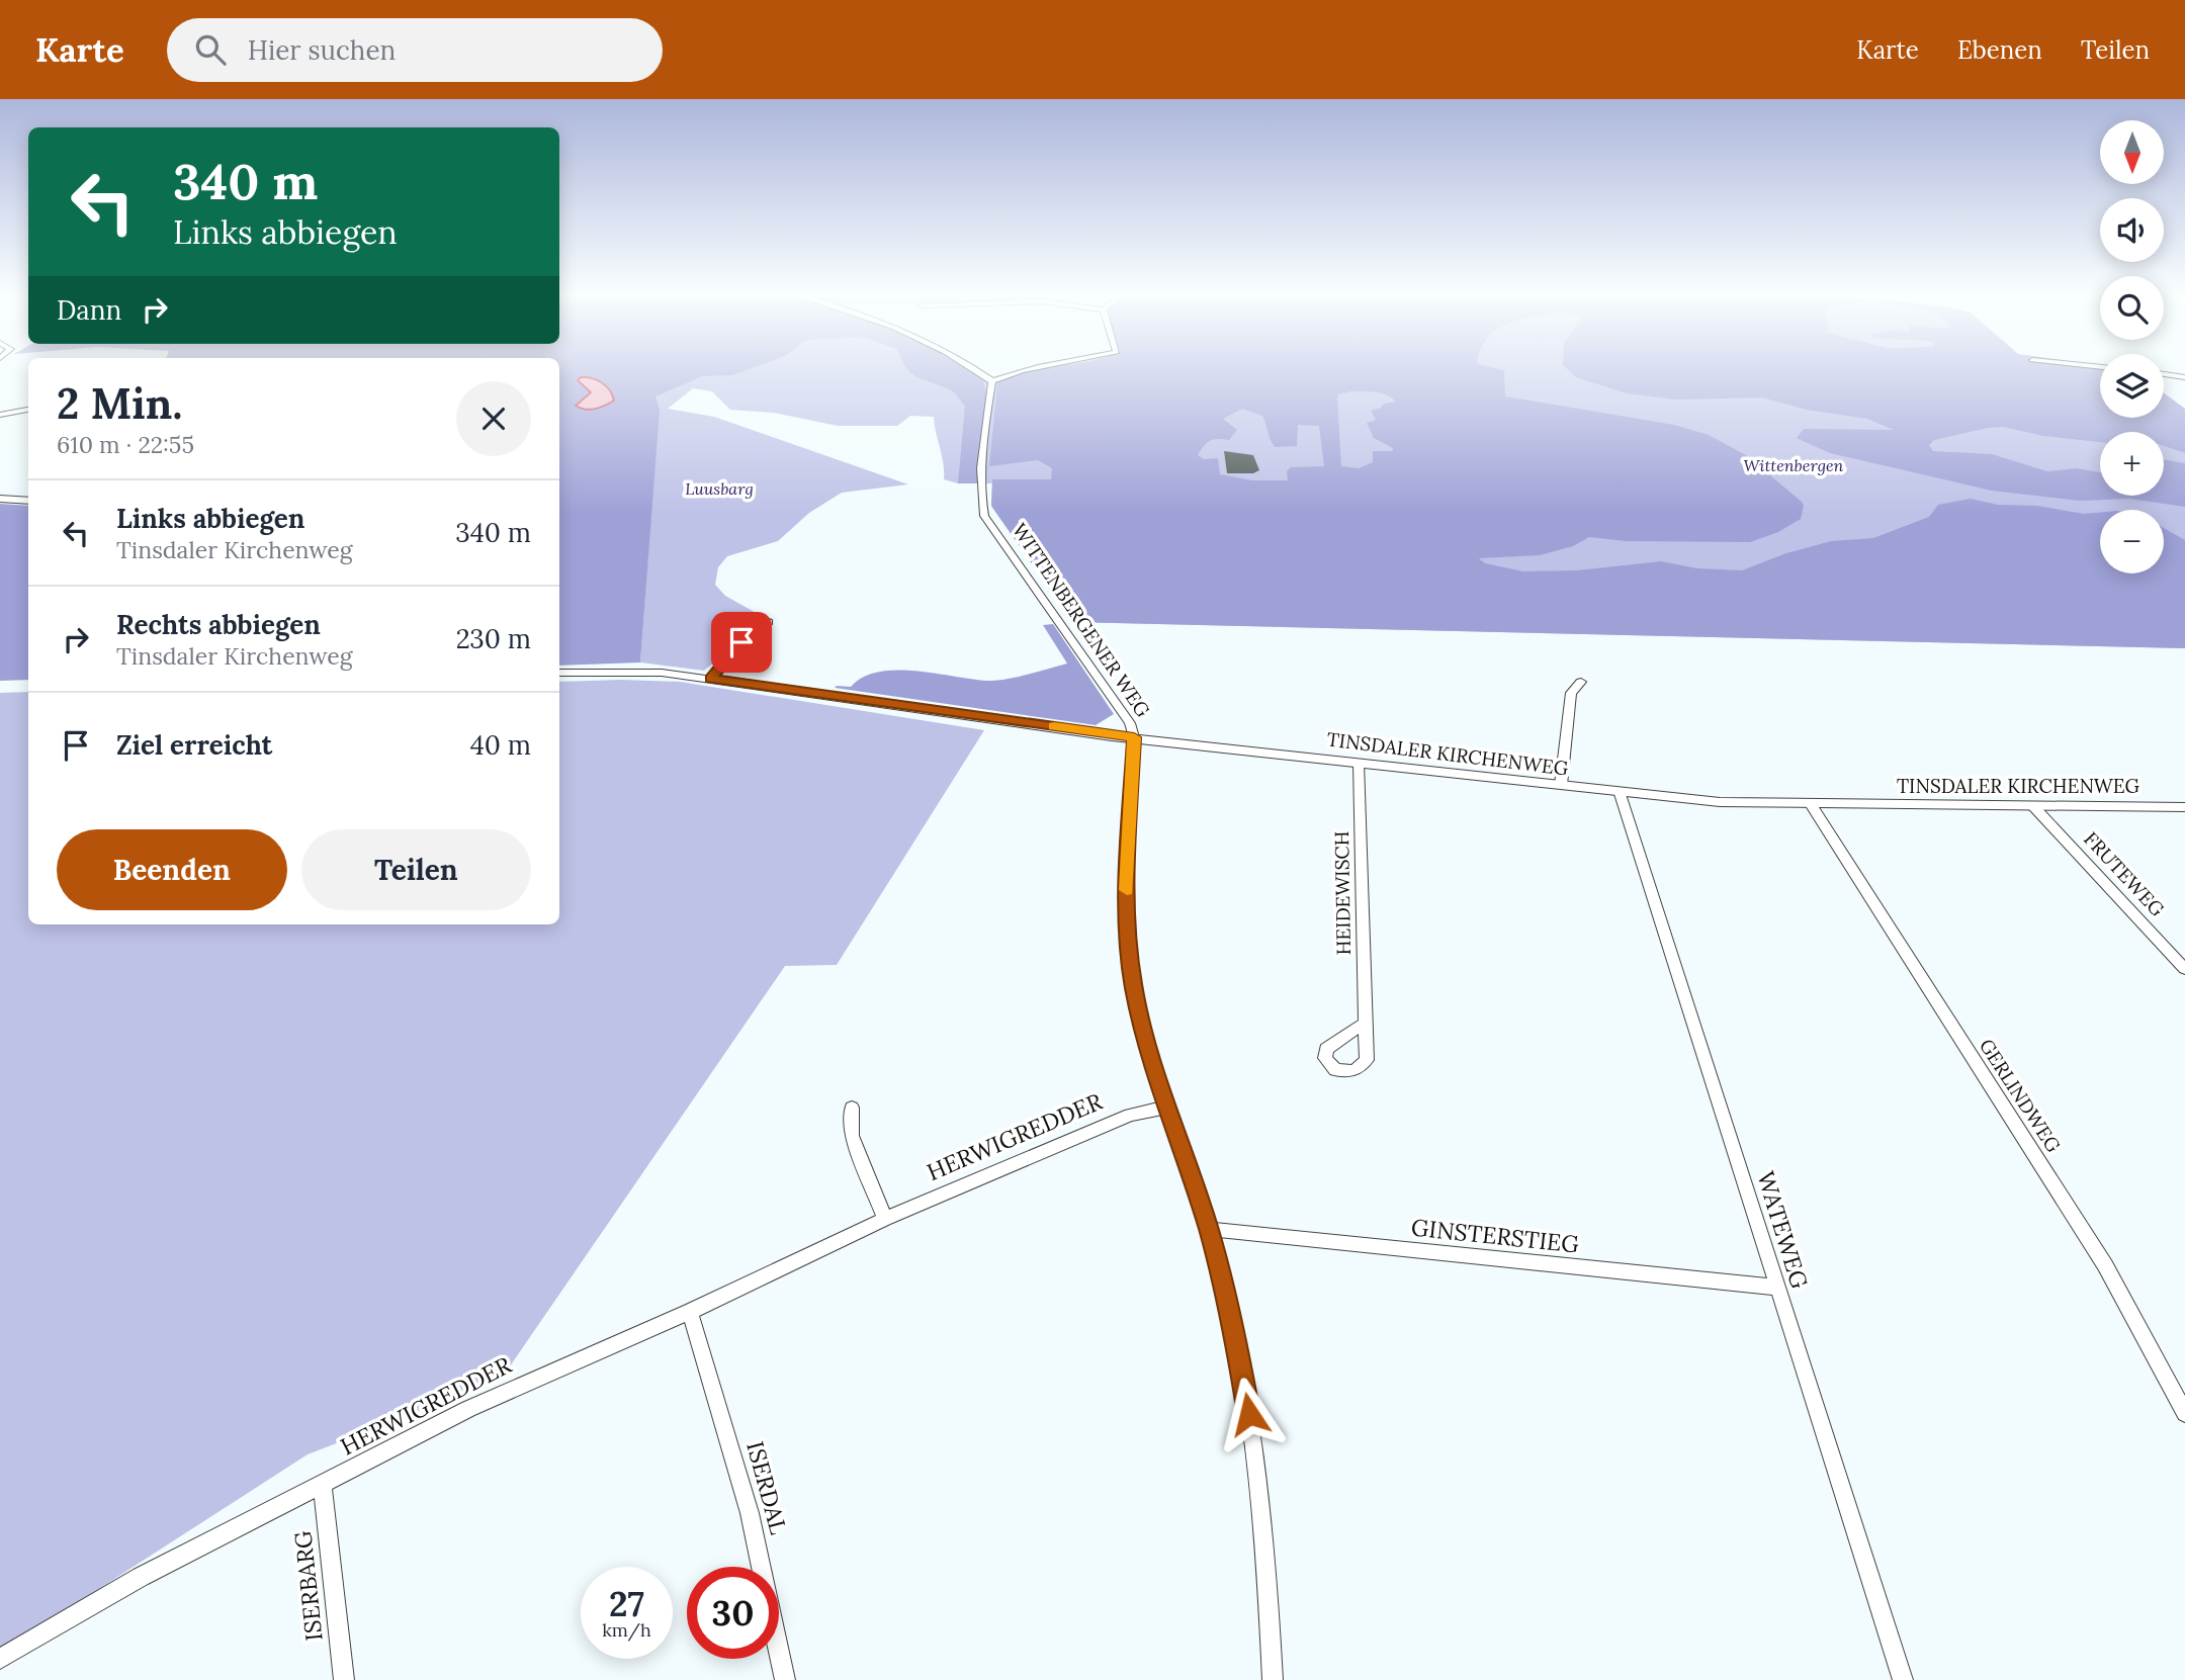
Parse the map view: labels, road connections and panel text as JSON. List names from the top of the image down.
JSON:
{
  "streets": {
    "street": [
      "WITTENBERGENER WEG",
      "TINSDALER KIRCHENWEG",
      "FRUTEWEG",
      "HEIDEWISCH",
      "GERLINDWEG",
      "HERWIGREDDER",
      "WATEWEG",
      "GINSTERSTIEG",
      "ISERDAL",
      "ISERBARG"
    ]
  },
  "crossings": [
    ["WITTENBERGENER WEG", "TINSDALER KIRCHENWEG"],
    ["WITTENBERGENER WEG", "HERWIGREDDER"],
    ["WITTENBERGENER WEG", "GINSTERSTIEG"],
    ["TINSDALER KIRCHENWEG", "FRUTEWEG"],
    ["TINSDALER KIRCHENWEG", "HEIDEWISCH"],
    ["TINSDALER KIRCHENWEG", "GERLINDWEG"],
    ["TINSDALER KIRCHENWEG", "WATEWEG"],
    ["HERWIGREDDER", "ISERDAL"],
    ["HERWIGREDDER", "ISERBARG"],
    ["WATEWEG", "GINSTERSTIEG"]
  ],
  "parks": ["Wittenbergen", "Luusbarg"],
  "north": "bottom",
  "page": {
    "header": "Karte",
    "search": "Hier suchen",
    "nav": ["Karte", "Ebenen", "Teilen"],
    "map_buttons": ["+", "−"],
    "turn": ["340 m", "Links abbiegen"],
    "then": "Dann",
    "heading": ["2 Min.", "610 m · 22:55"],
    "list": [
      {
        "name": "Links abbiegen",
        "note": "Tinsdaler Kirchenweg",
        "value": "340 m"
      },
      {
        "name": "Rechts abbiegen",
        "note": "Tinsdaler Kirchenweg",
        "value": "230 m"
      },
      {
        "name": "Ziel erreicht",
        "value": "40 m"
      }
    ],
    "buttons": ["Beenden", "Teilen"],
    "speed": "27 km/h",
    "limit": "30"
  }
}
